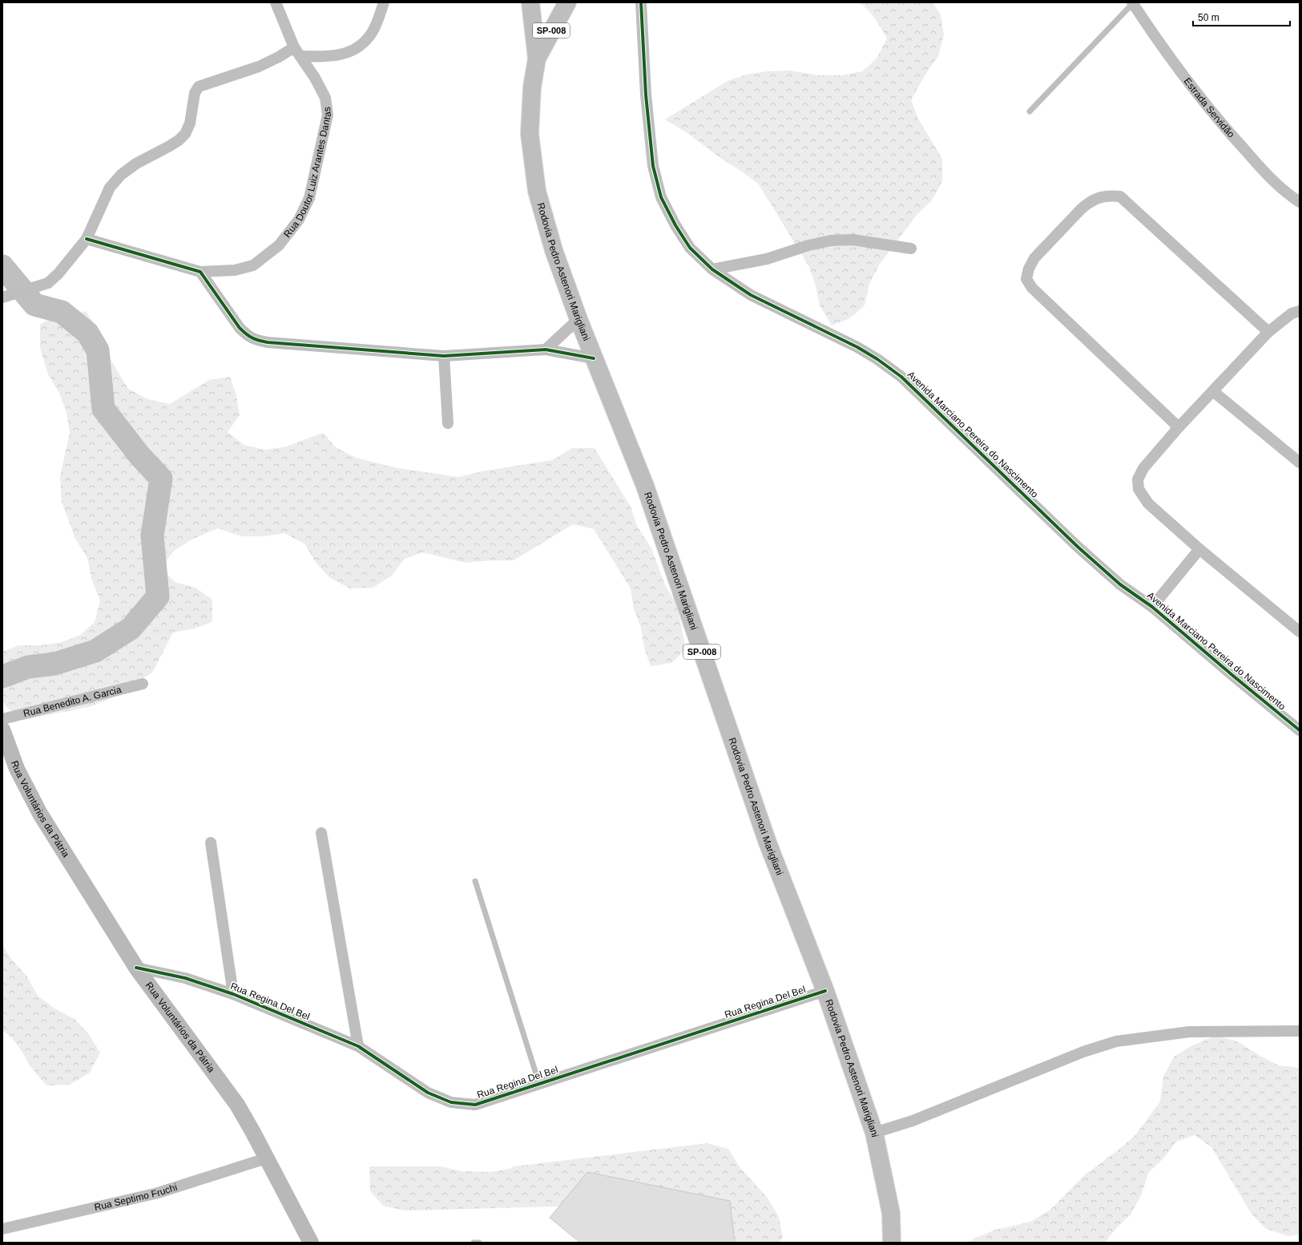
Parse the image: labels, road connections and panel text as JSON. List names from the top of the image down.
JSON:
{
  "streets": {
    "main road": ["SP-008", "Rodovia Pedro Astenori Marigliani"],
    "street": [
      "Estrada Servidão",
      "Rua Doutor Luiz Arantes Dantas",
      "Avenida Marciano Pereira do Nascimento",
      "Rua Benedito A. Garcia",
      "Rua Voluntários da Pátria",
      "Rua Regina Del Bel",
      "Rua Septimo Fruchi"
    ]
  },
  "crossings": [
    ["Rodovia Pedro Astenori Marigliani", "Rua Regina Del Bel"],
    ["Rua Voluntários da Pátria", "Rua Regina Del Bel"],
    ["Rua Voluntários da Pátria", "Rua Septimo Fruchi"]
  ],
  "scale_bar": "50 m"
}
